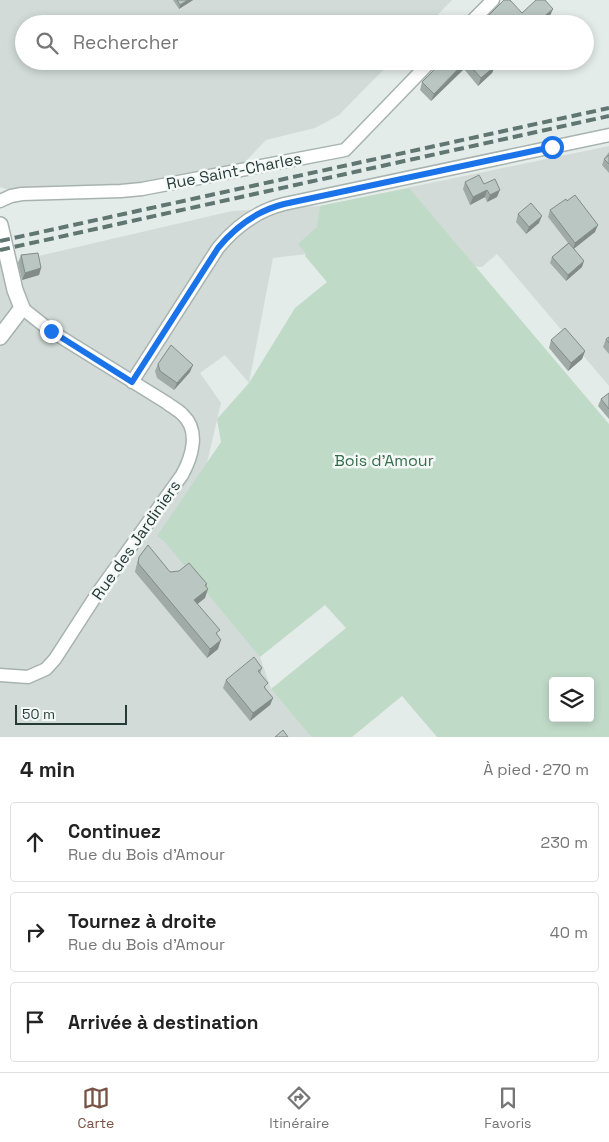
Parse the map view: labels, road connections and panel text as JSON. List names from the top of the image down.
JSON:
{
  "streets": {
    "street": ["Rue Saint-Charles", "Rue des Jardiniers"]
  },
  "parks": ["Bois d'Amour"],
  "scale_bar": "50 m",
  "page": {
    "search": "Rechercher",
    "scale": "50 m",
    "heading": ["4 min", "À pied · 270 m"],
    "list": [
      ["Continuez", "Rue du Bois d'Amour", "230 m"],
      ["Tournez à droite", "Rue du Bois d'Amour", "40 m"],
      "Arrivée à destination"
    ],
    "nav": ["Carte", "Itinéraire", "Favoris"]
  }
}
